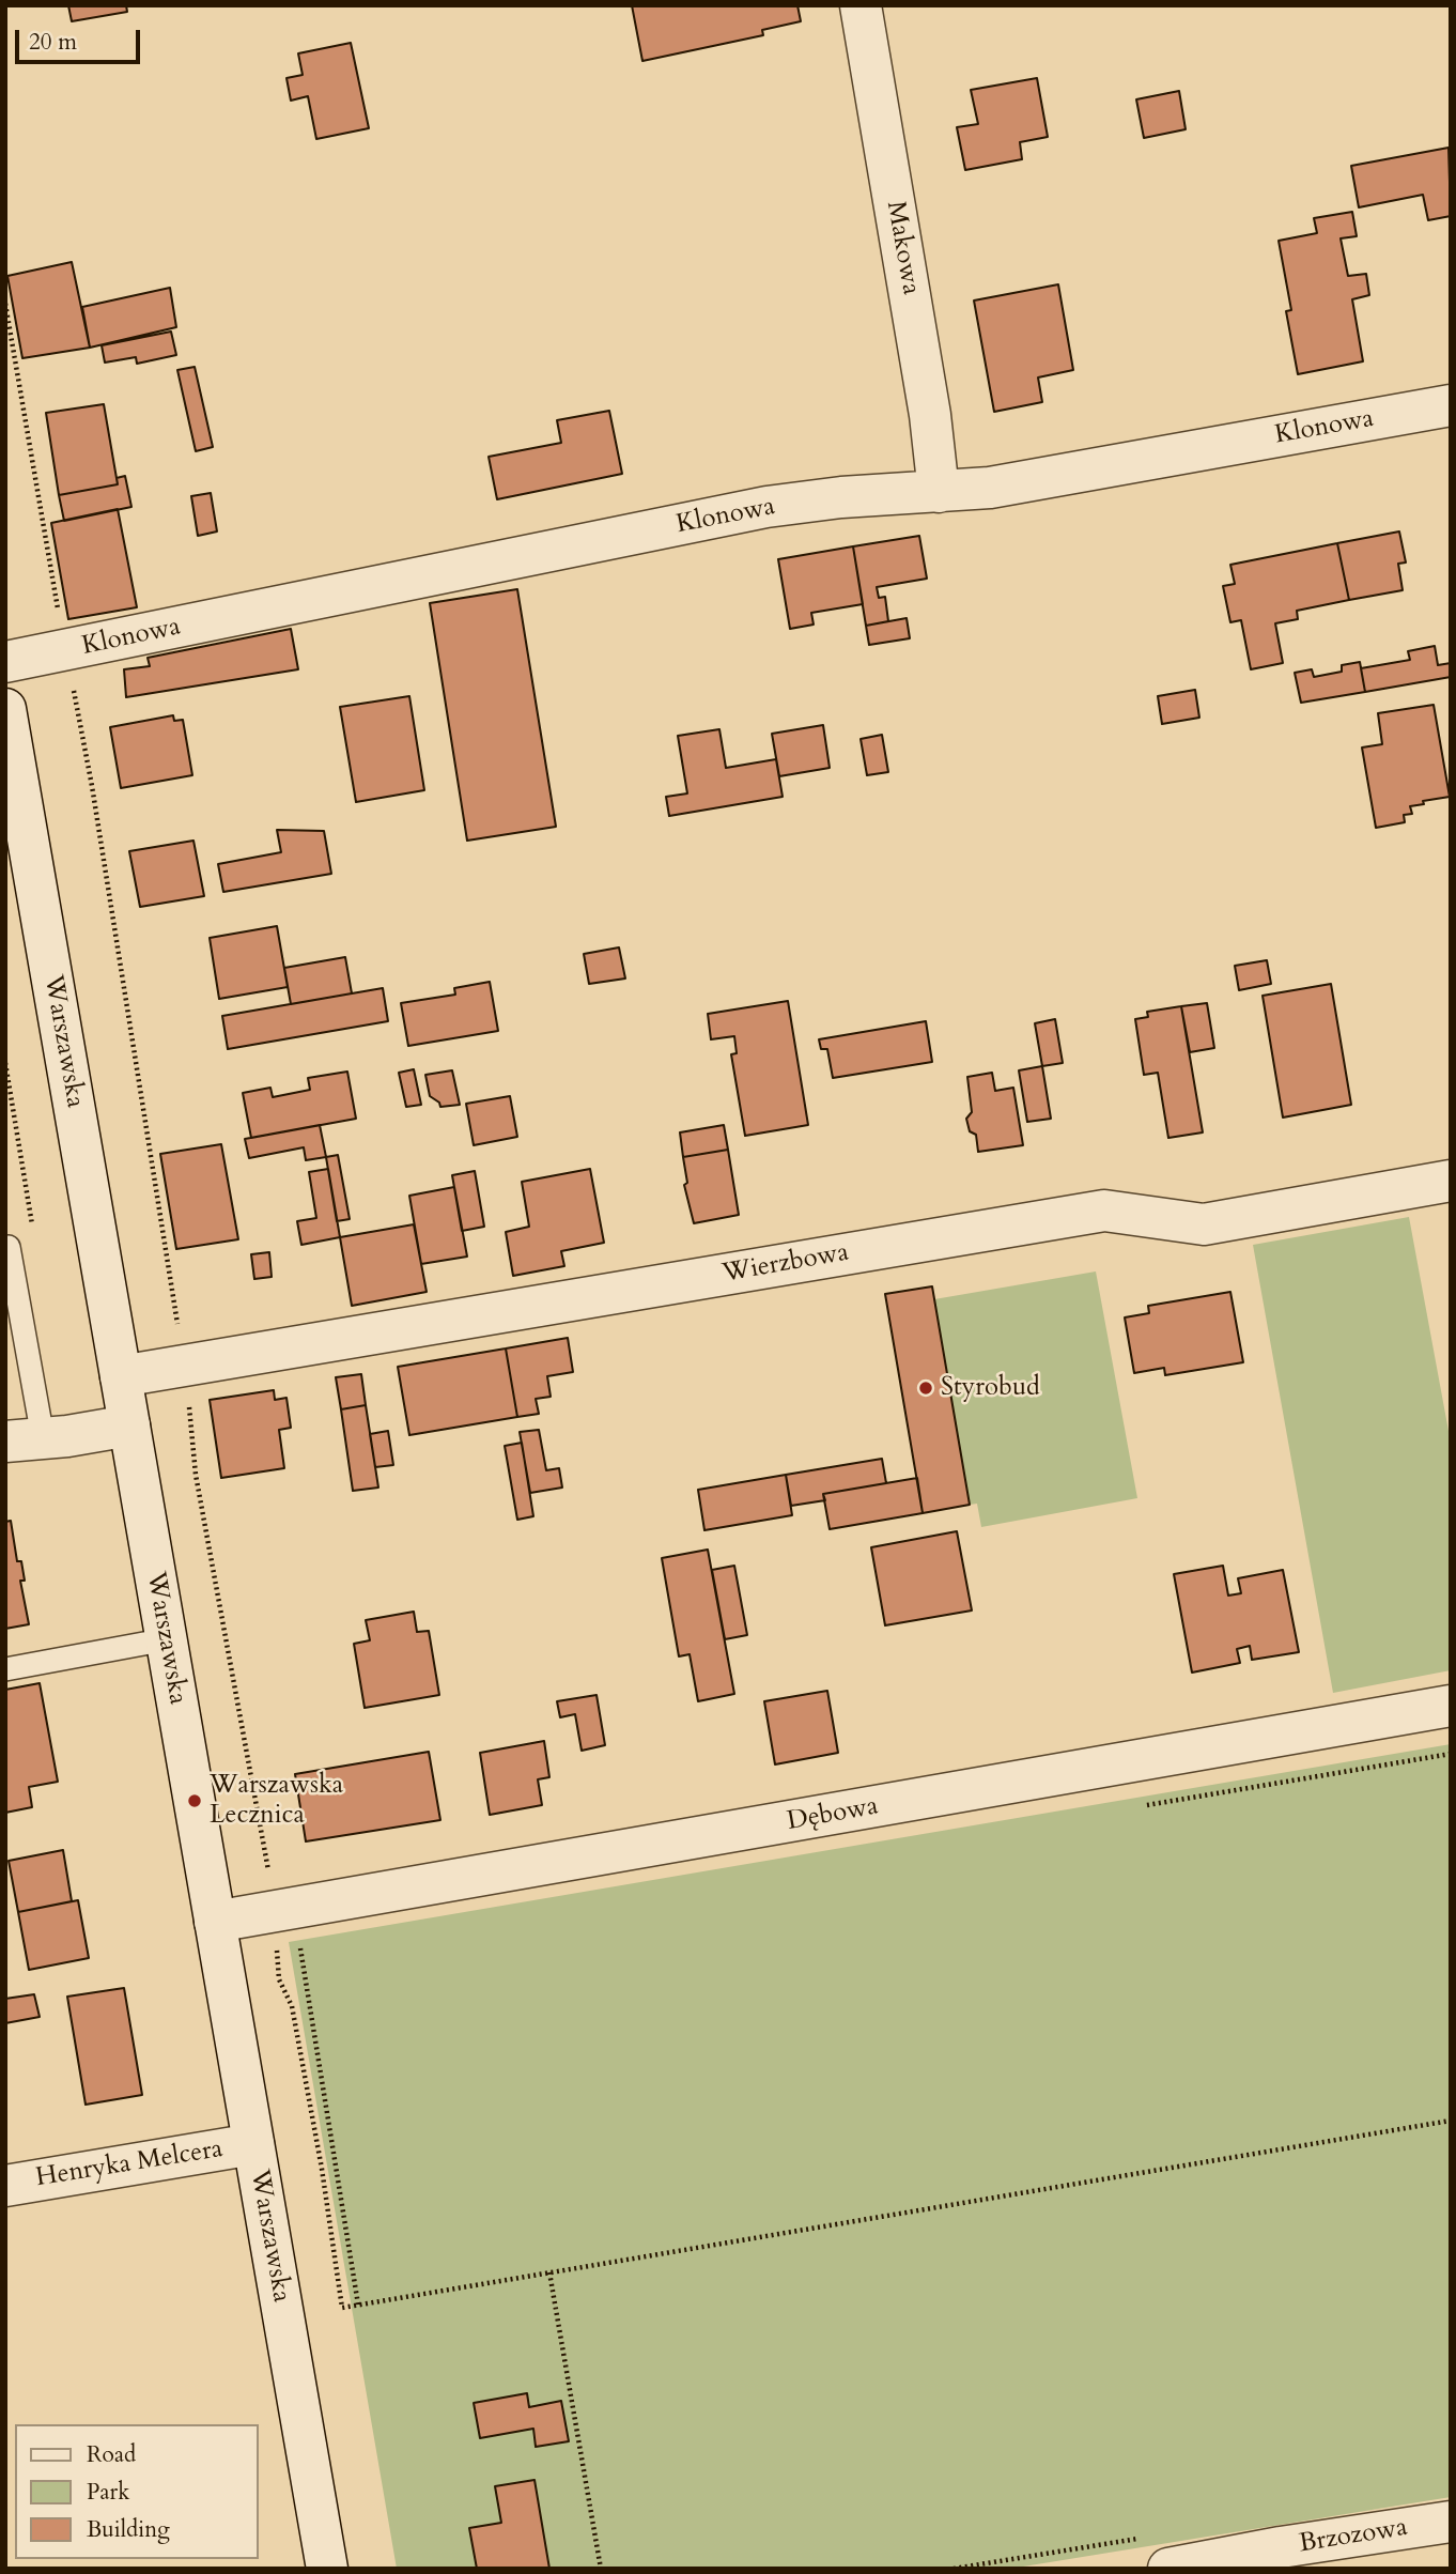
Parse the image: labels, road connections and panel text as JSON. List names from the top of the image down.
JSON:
{
  "streets": {
    "street": [
      "Makowa",
      "Klonowa",
      "Warszawska",
      "Wierzbowa",
      "Dębowa",
      "Henryka Melcera",
      "Brzozowa"
    ]
  },
  "crossings": [
    ["Makowa", "Klonowa"],
    ["Warszawska", "Wierzbowa"],
    ["Warszawska", "Dębowa"],
    ["Warszawska", "Henryka Melcera"]
  ],
  "places": ["Styrobud", "Warszawska Lecznica"],
  "legend": ["Road", "Park", "Building"],
  "scale_bar": "20 m"
}
